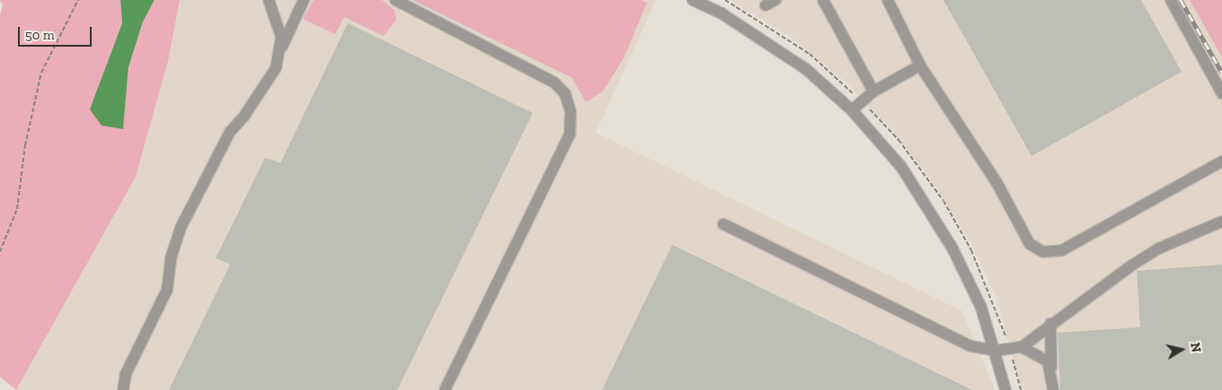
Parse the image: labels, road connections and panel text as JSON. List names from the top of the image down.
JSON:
{
  "scale_bar": "50 m",
  "north": "right"
}
